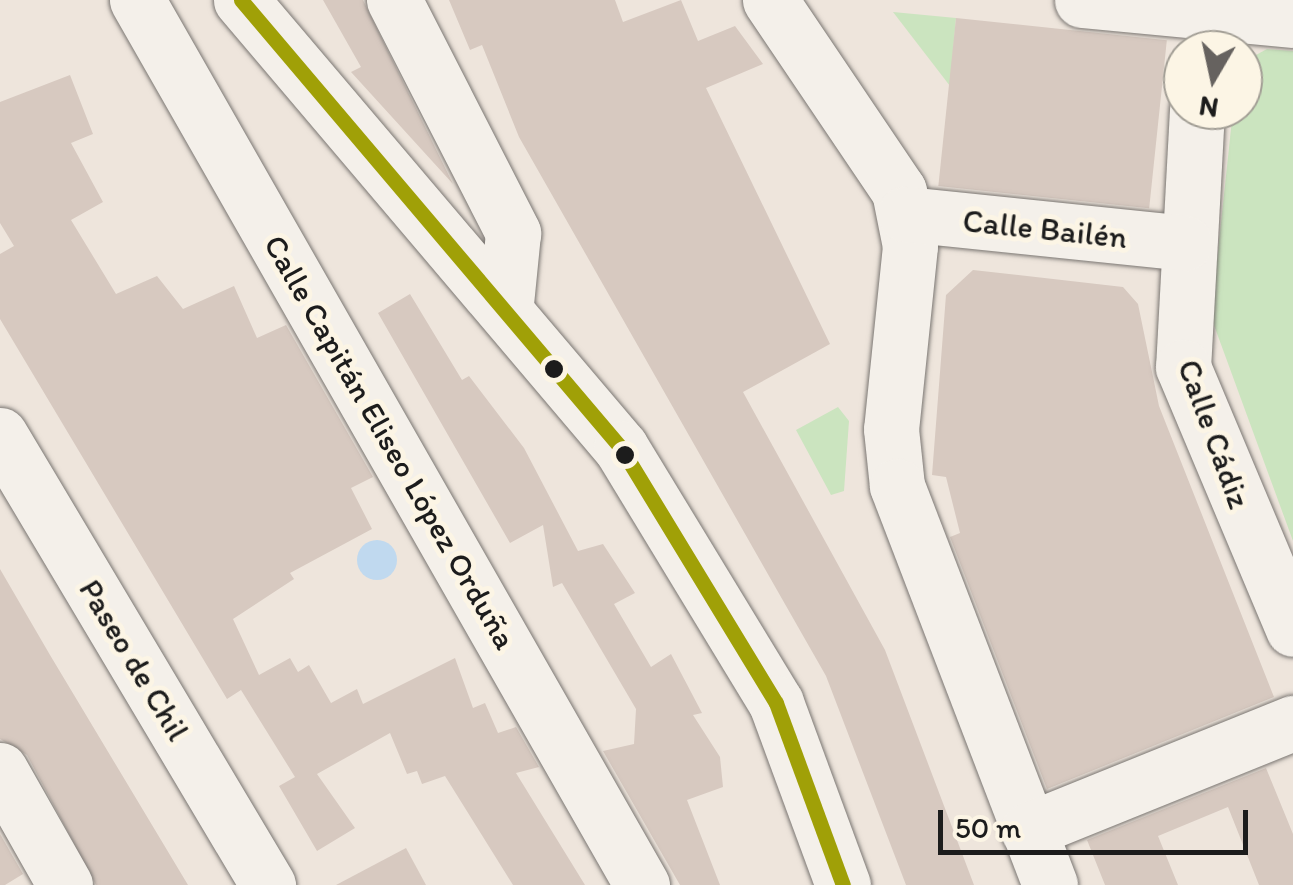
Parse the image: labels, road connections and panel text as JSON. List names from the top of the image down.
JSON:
{
  "streets": {
    "street": [
      "Calle Bailén",
      "Calle Cádiz",
      "Calle Capitán Eliseo López Orduña",
      "Paseo de Chil"
    ]
  },
  "crossings": [
    ["Calle Bailén", "Calle Cádiz"]
  ],
  "scale_bar": "50 m",
  "north": "bottom"
}
